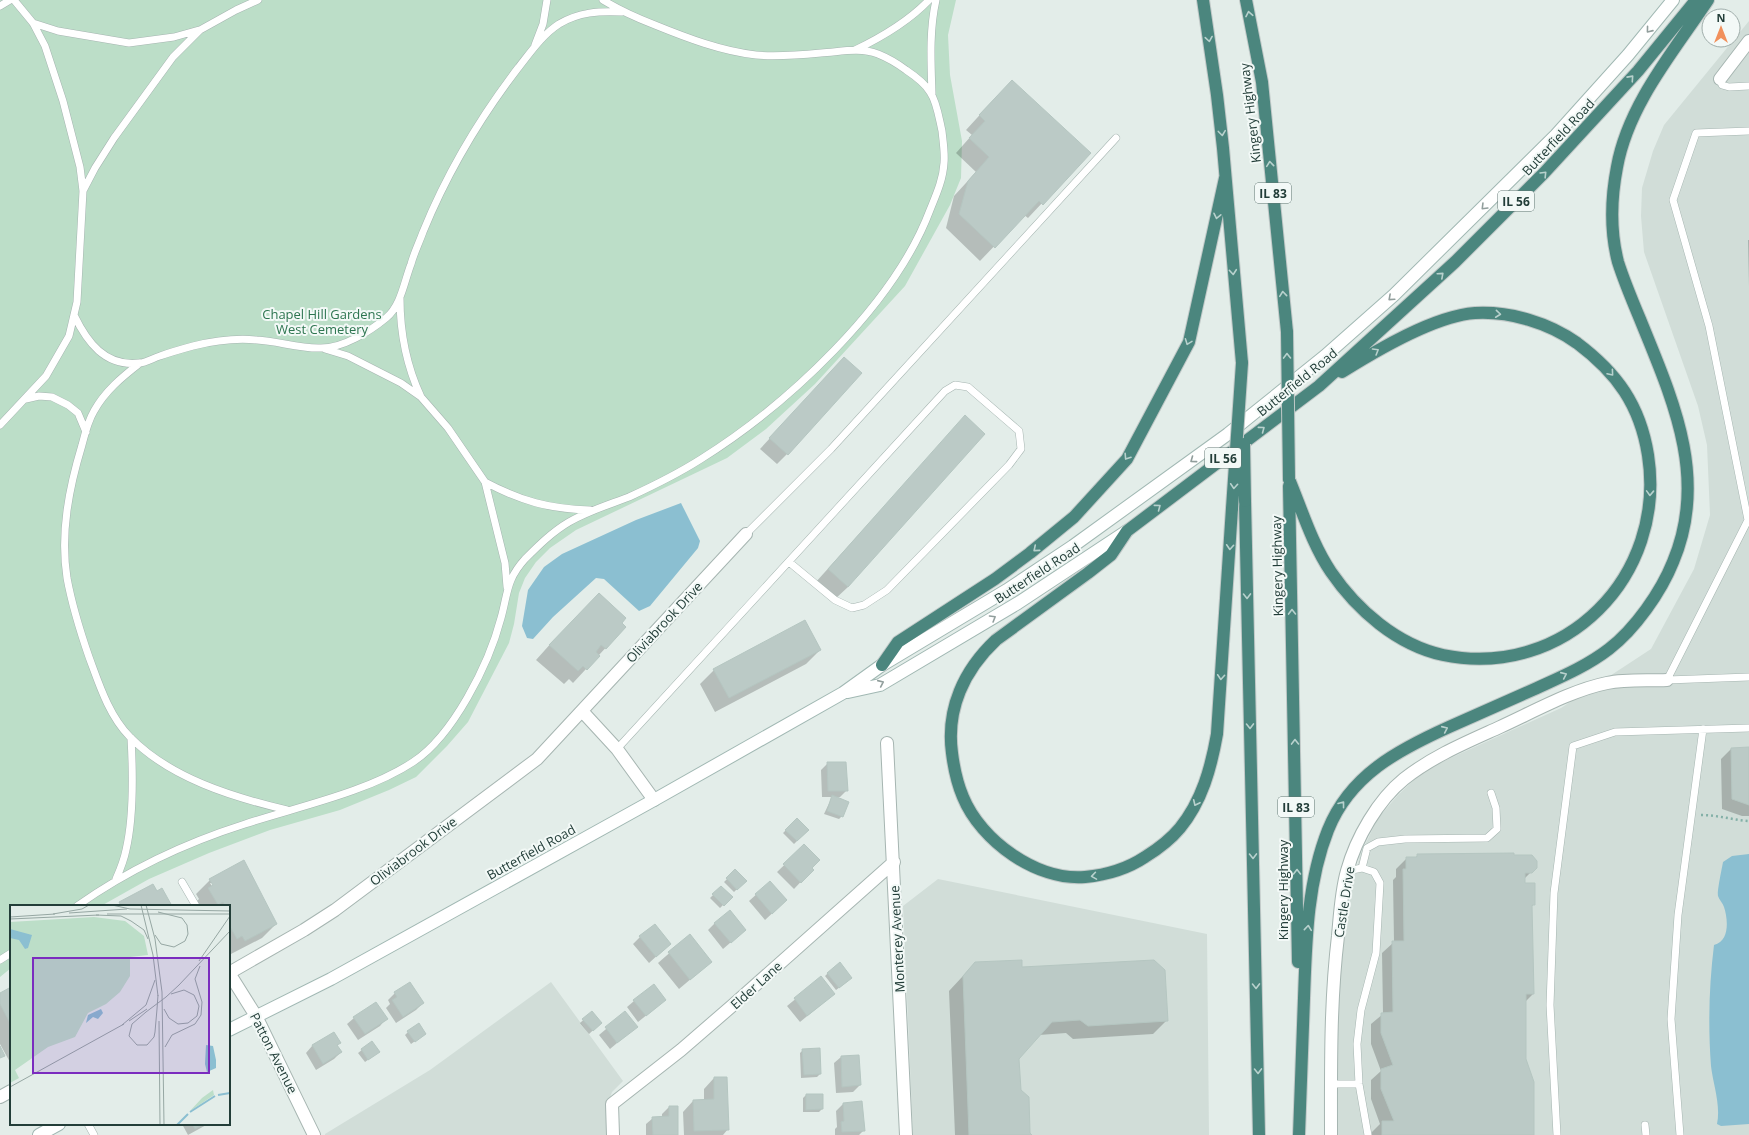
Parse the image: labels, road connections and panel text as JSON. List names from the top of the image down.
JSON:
{
  "streets": {
    "highway": [
      "Kingery Highway",
      "Butterfield Road",
      "IL 83",
      "IL 56"
    ],
    "street": [
      "Oliviabrook Drive",
      "Castle Drive",
      "Monterey Avenue",
      "Elder Lane",
      "Patton Avenue"
    ]
  },
  "crossings": [
    ["Butterfield Road", "Patton Avenue"],
    ["Oliviabrook Drive", "Patton Avenue"],
    ["Monterey Avenue", "Elder Lane"]
  ],
  "parks": ["Chapel Hill Gardens West Cemetery"],
  "north": "top"
}
